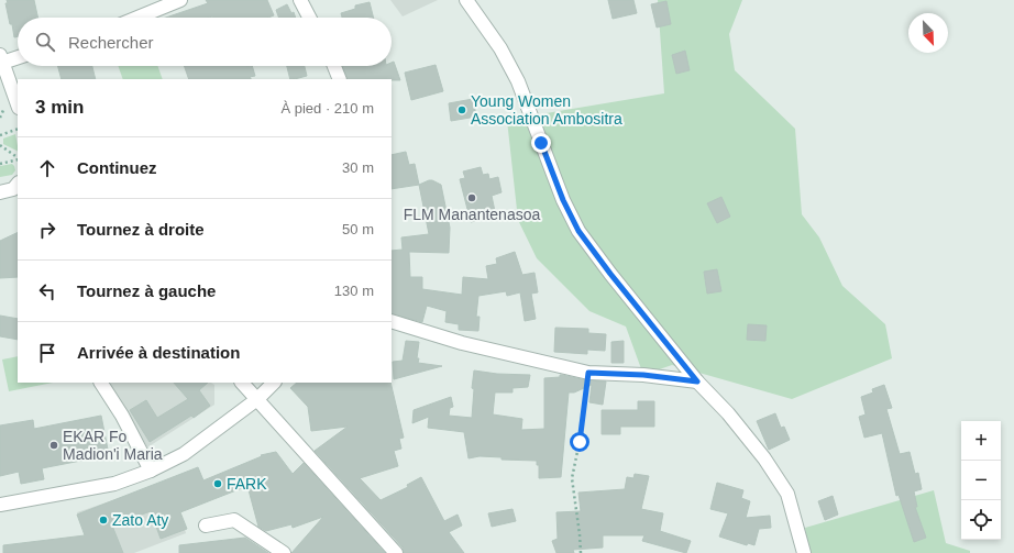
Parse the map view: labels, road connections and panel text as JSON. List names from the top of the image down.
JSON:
{
  "places": [
    "Young Women Association Ambositra",
    "FLM Manantenasoa",
    "EKAR Fo Madion'i Maria",
    "FARK",
    "Zato Aty"
  ],
  "north": "bottom right",
  "page": {
    "search": "Rechercher",
    "heading": ["3 min", "À pied · 210 m"],
    "list": [
      ["Continuez", "30 m"],
      ["Tournez à droite", "50 m"],
      ["Tournez à gauche", "130 m"],
      "Arrivée à destination"
    ],
    "map_buttons": ["+", "−"]
  }
}
